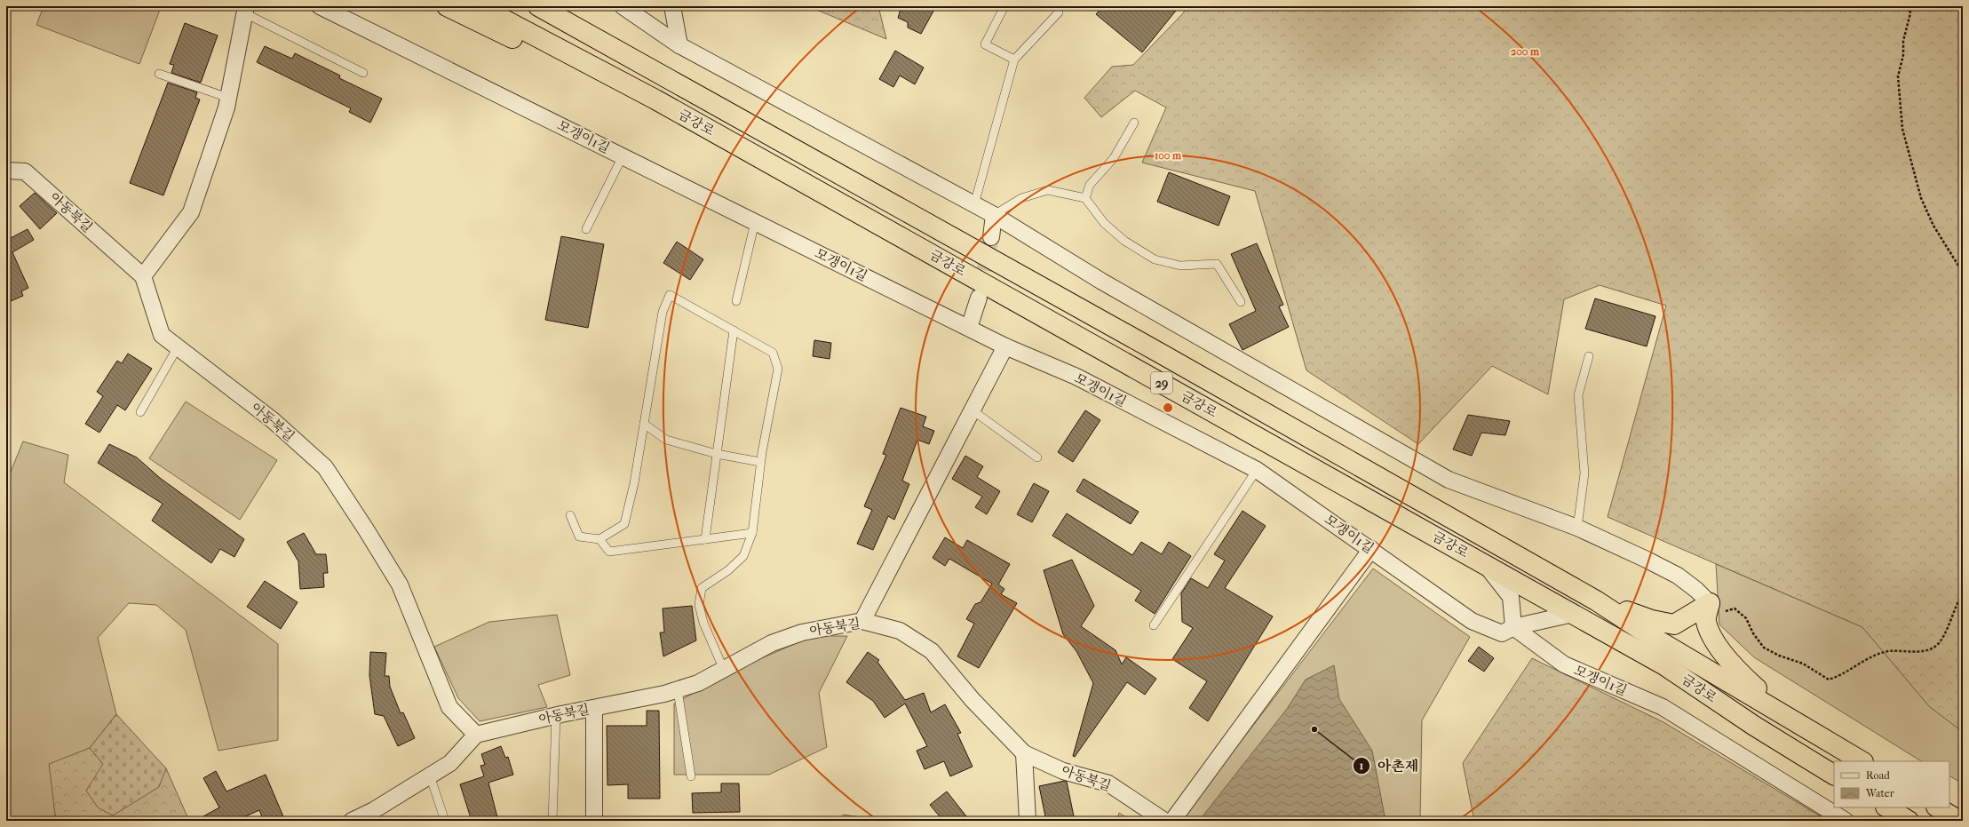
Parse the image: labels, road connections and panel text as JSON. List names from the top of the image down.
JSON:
{
  "streets": {
    "highway": ["금강로", "29"],
    "street": ["모갱이1길", "아동북길"]
  },
  "places": ["아촌제"],
  "legend": ["Road", "Water"],
  "rings": ["200 m", "100 m"]
}
